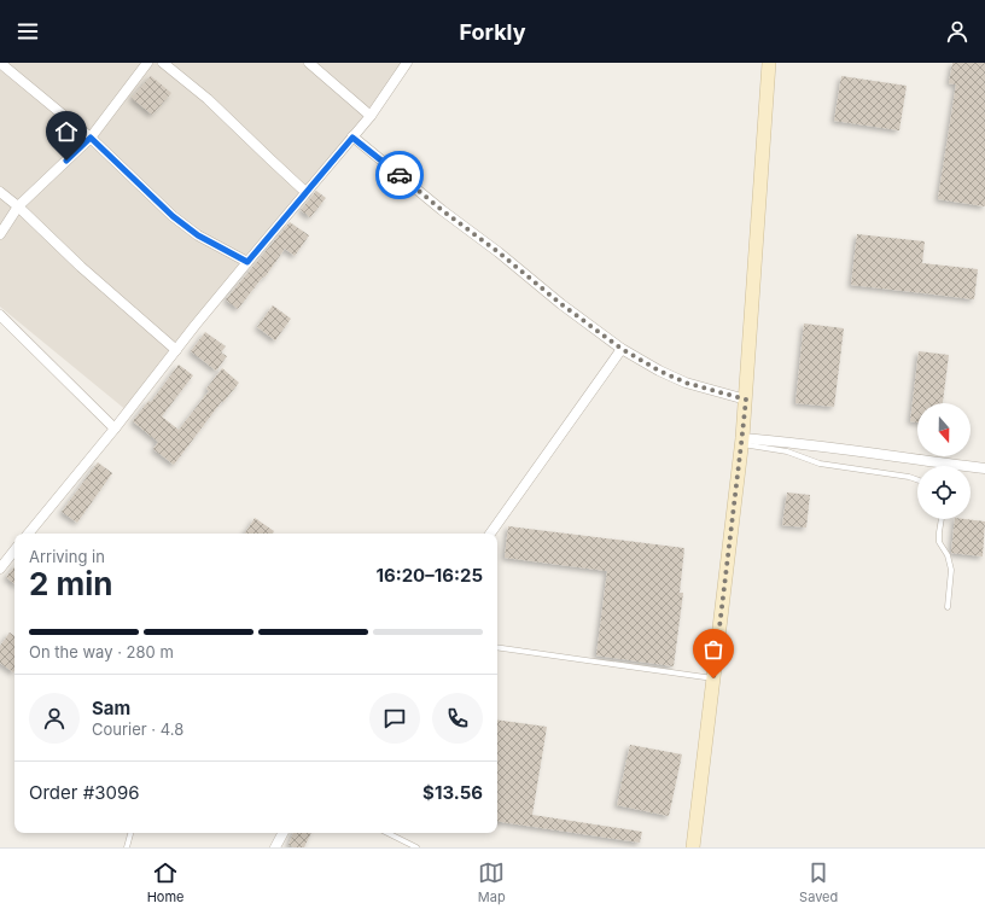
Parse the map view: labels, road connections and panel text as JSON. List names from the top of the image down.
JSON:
{
  "north": "bottom",
  "page": {
    "header": "Forkly",
    "heading": ["2 min", "Arriving in", "16:20–16:25"],
    "panel": [
      "Sam",
      "Courier · 4.8",
      "Order #3096",
      "$13.56"
    ],
    "bar": "On the way · 280 m",
    "tabs": ["Home", "Map", "Saved"]
  }
}
